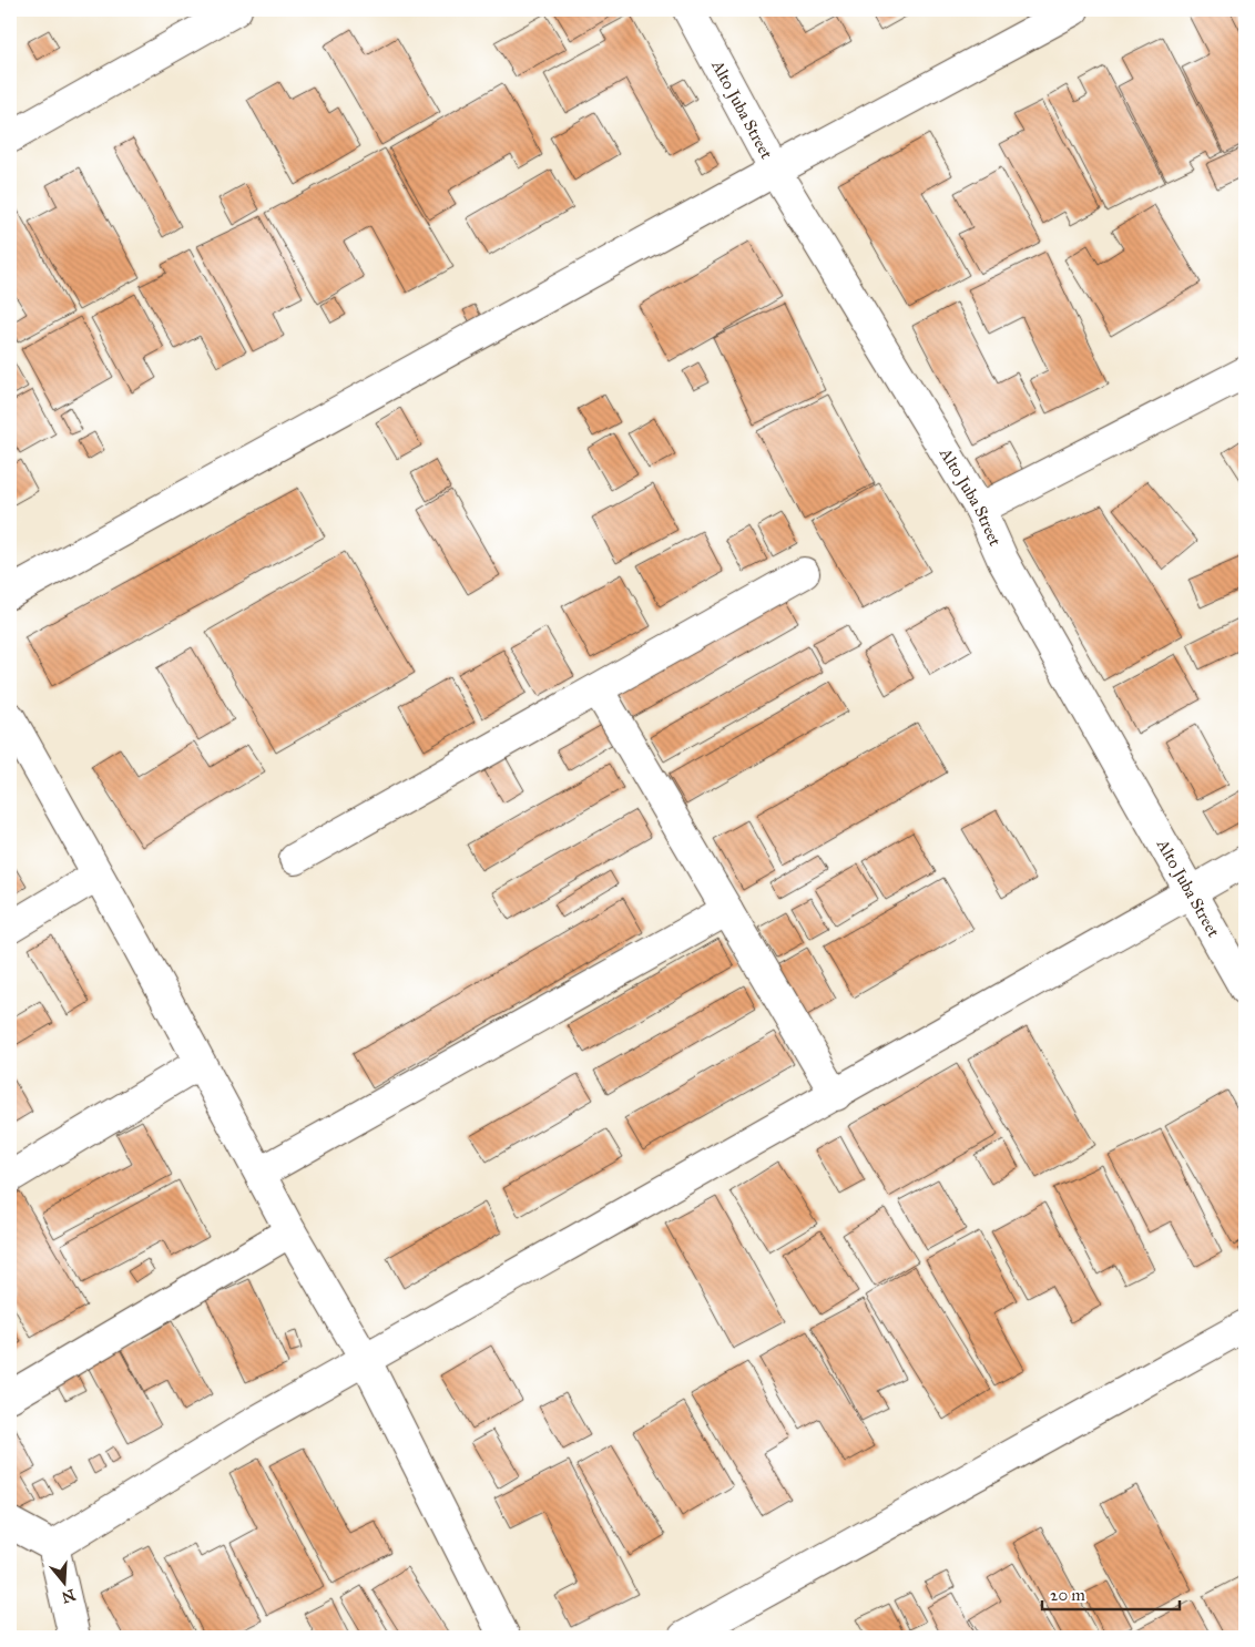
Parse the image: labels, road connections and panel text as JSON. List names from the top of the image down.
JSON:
{
  "streets": {
    "street": ["Alto Juba Street"]
  },
  "scale_bar": "20 m",
  "north": "bottom"
}
